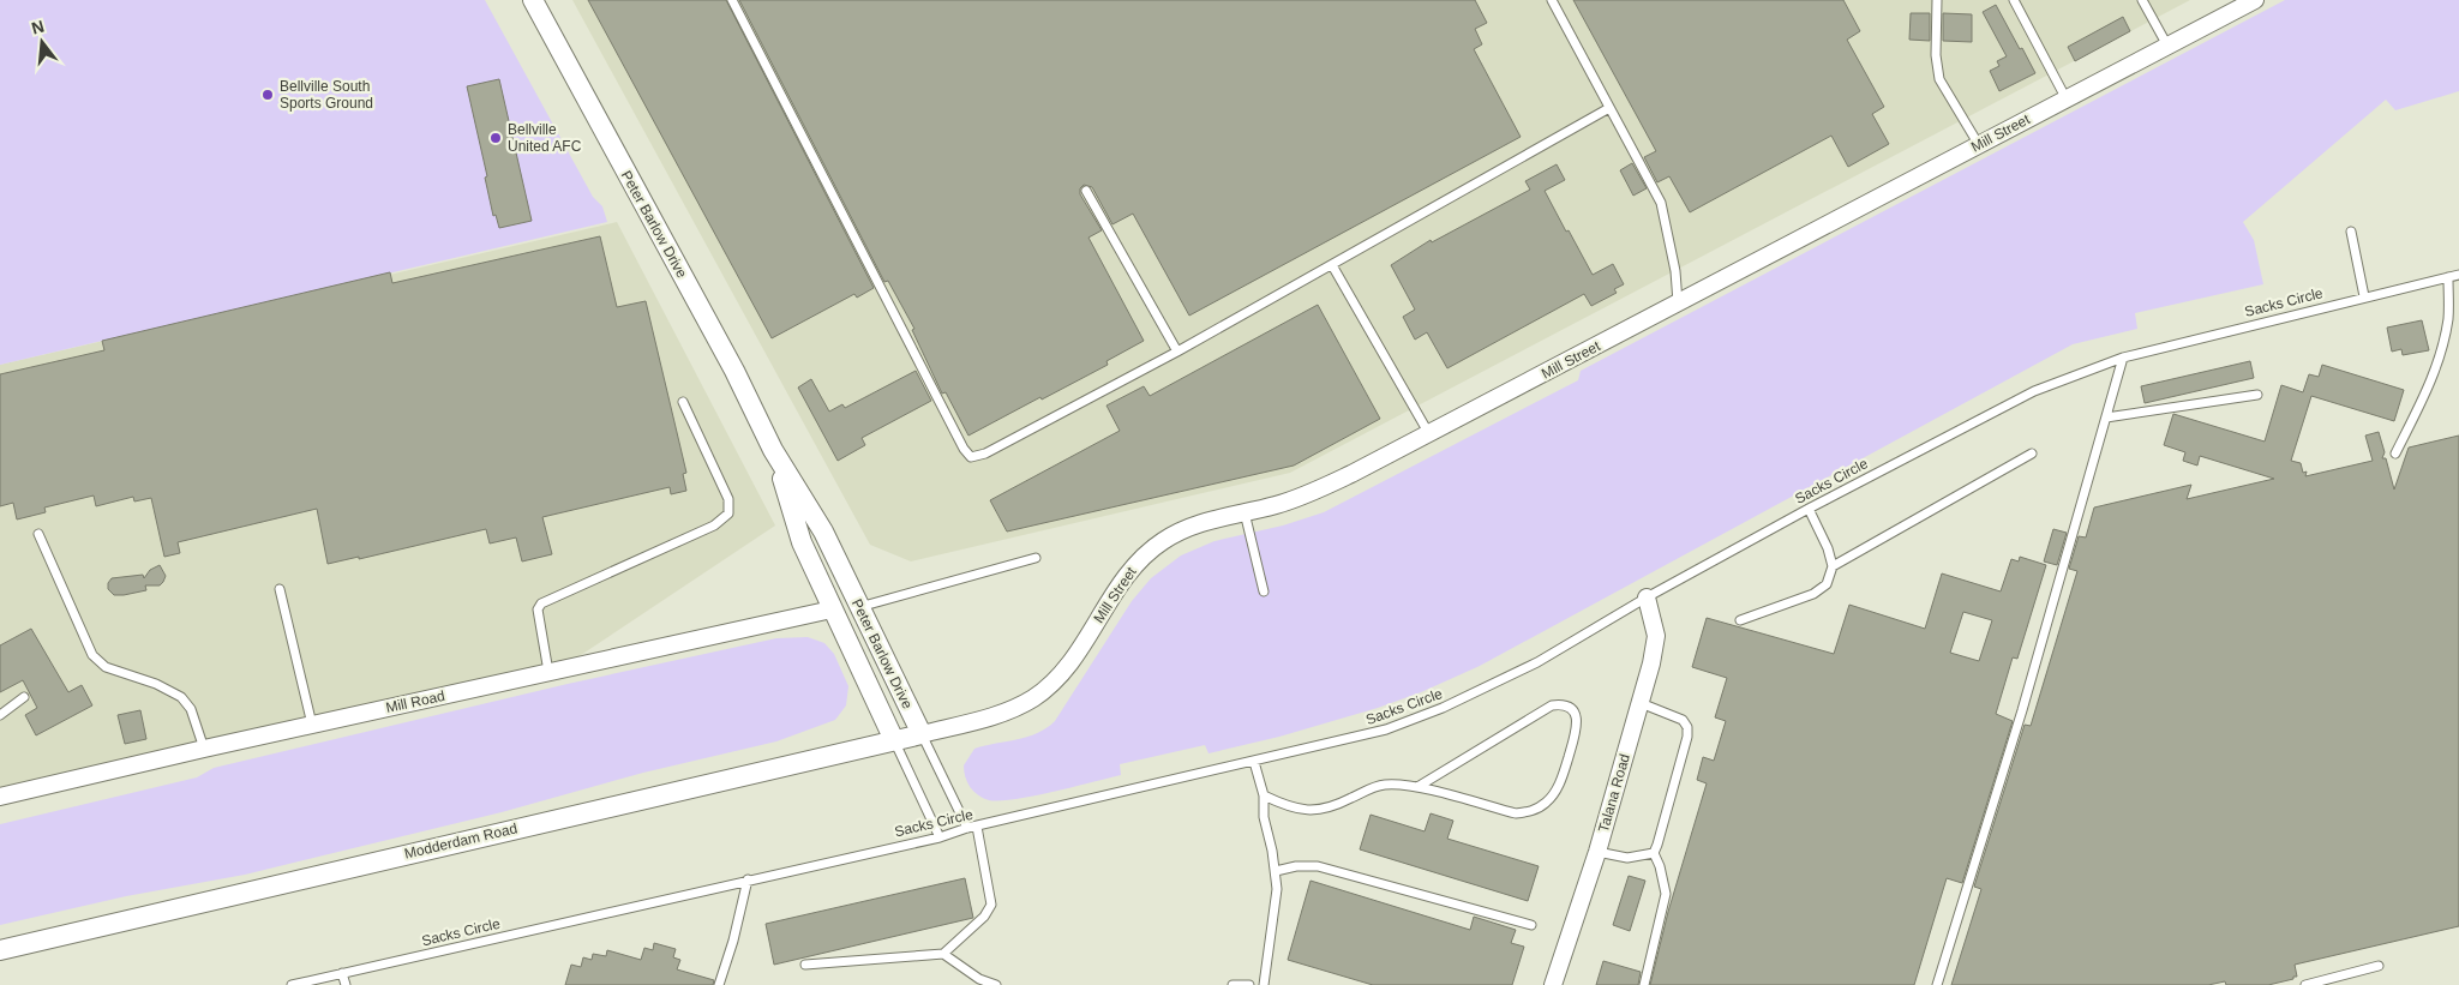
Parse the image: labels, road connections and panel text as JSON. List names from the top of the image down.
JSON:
{
  "streets": {
    "street": [
      "Mill Street",
      "Peter Barlow Drive",
      "Mill Road",
      "Talana Road",
      "Modderdam Road"
    ],
    "lane": ["Sacks Circle"]
  },
  "crossings": [
    ["Mill Street", "Peter Barlow Drive"],
    ["Mill Street", "Modderdam Road"],
    ["Peter Barlow Drive", "Sacks Circle"],
    ["Peter Barlow Drive", "Mill Road"],
    ["Peter Barlow Drive", "Modderdam Road"],
    ["Sacks Circle", "Talana Road"]
  ],
  "places": ["Bellville South Sports Ground", "Bellville United AFC"],
  "north": "top"
}
